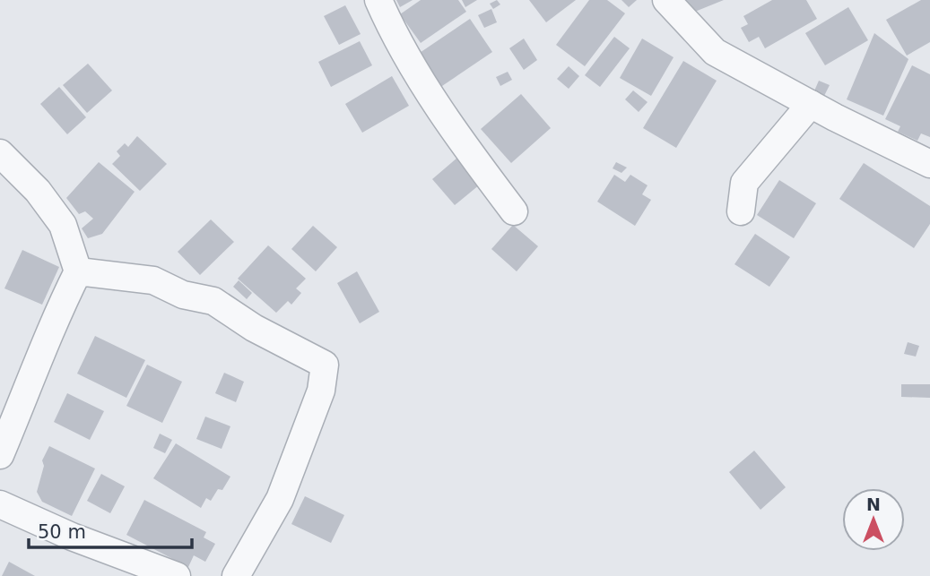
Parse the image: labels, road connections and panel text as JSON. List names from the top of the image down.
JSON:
{
  "scale_bar": "50 m",
  "north": "top"
}
